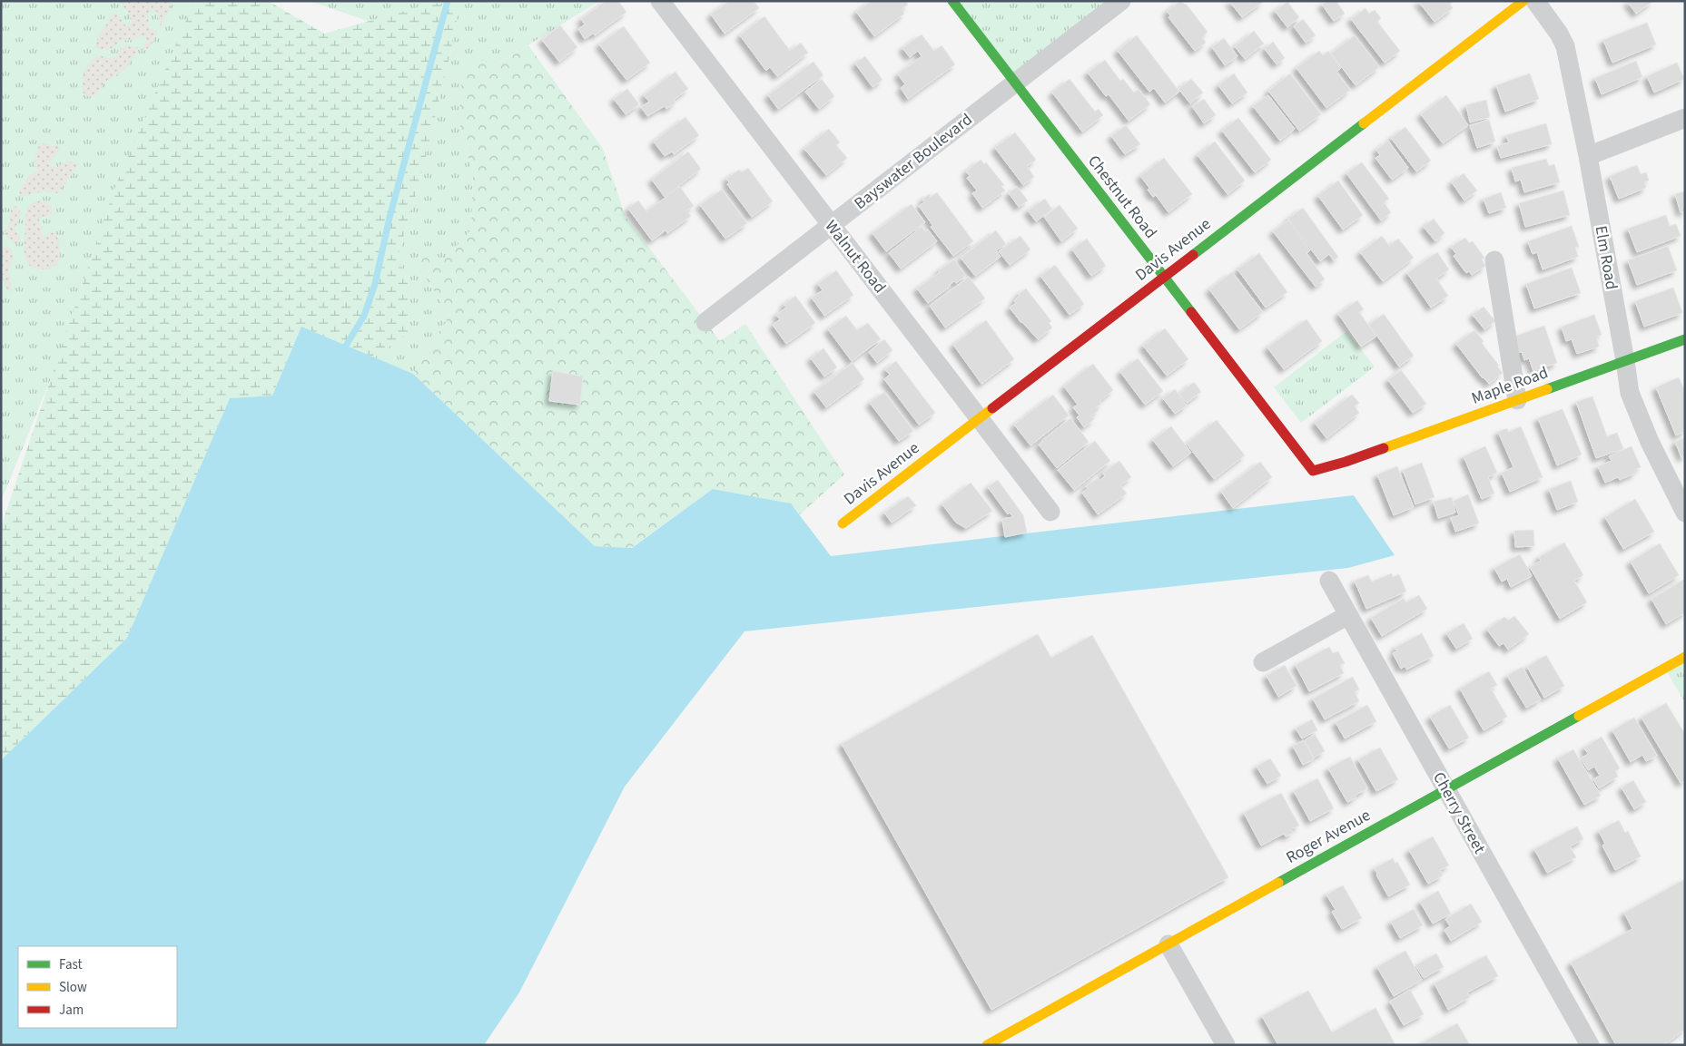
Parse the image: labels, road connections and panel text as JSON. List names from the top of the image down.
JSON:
{
  "streets": {
    "street": [
      "Bayswater Boulevard",
      "Chestnut Road",
      "Davis Avenue",
      "Walnut Road",
      "Elm Road",
      "Maple Road",
      "Cherry Street",
      "Roger Avenue"
    ]
  },
  "crossings": [
    ["Bayswater Boulevard", "Chestnut Road"],
    ["Bayswater Boulevard", "Walnut Road"],
    ["Chestnut Road", "Davis Avenue"],
    ["Chestnut Road", "Maple Road"],
    ["Davis Avenue", "Walnut Road"],
    ["Elm Road", "Maple Road"],
    ["Cherry Street", "Roger Avenue"]
  ],
  "legend": ["Fast", "Slow", "Jam"]
}
